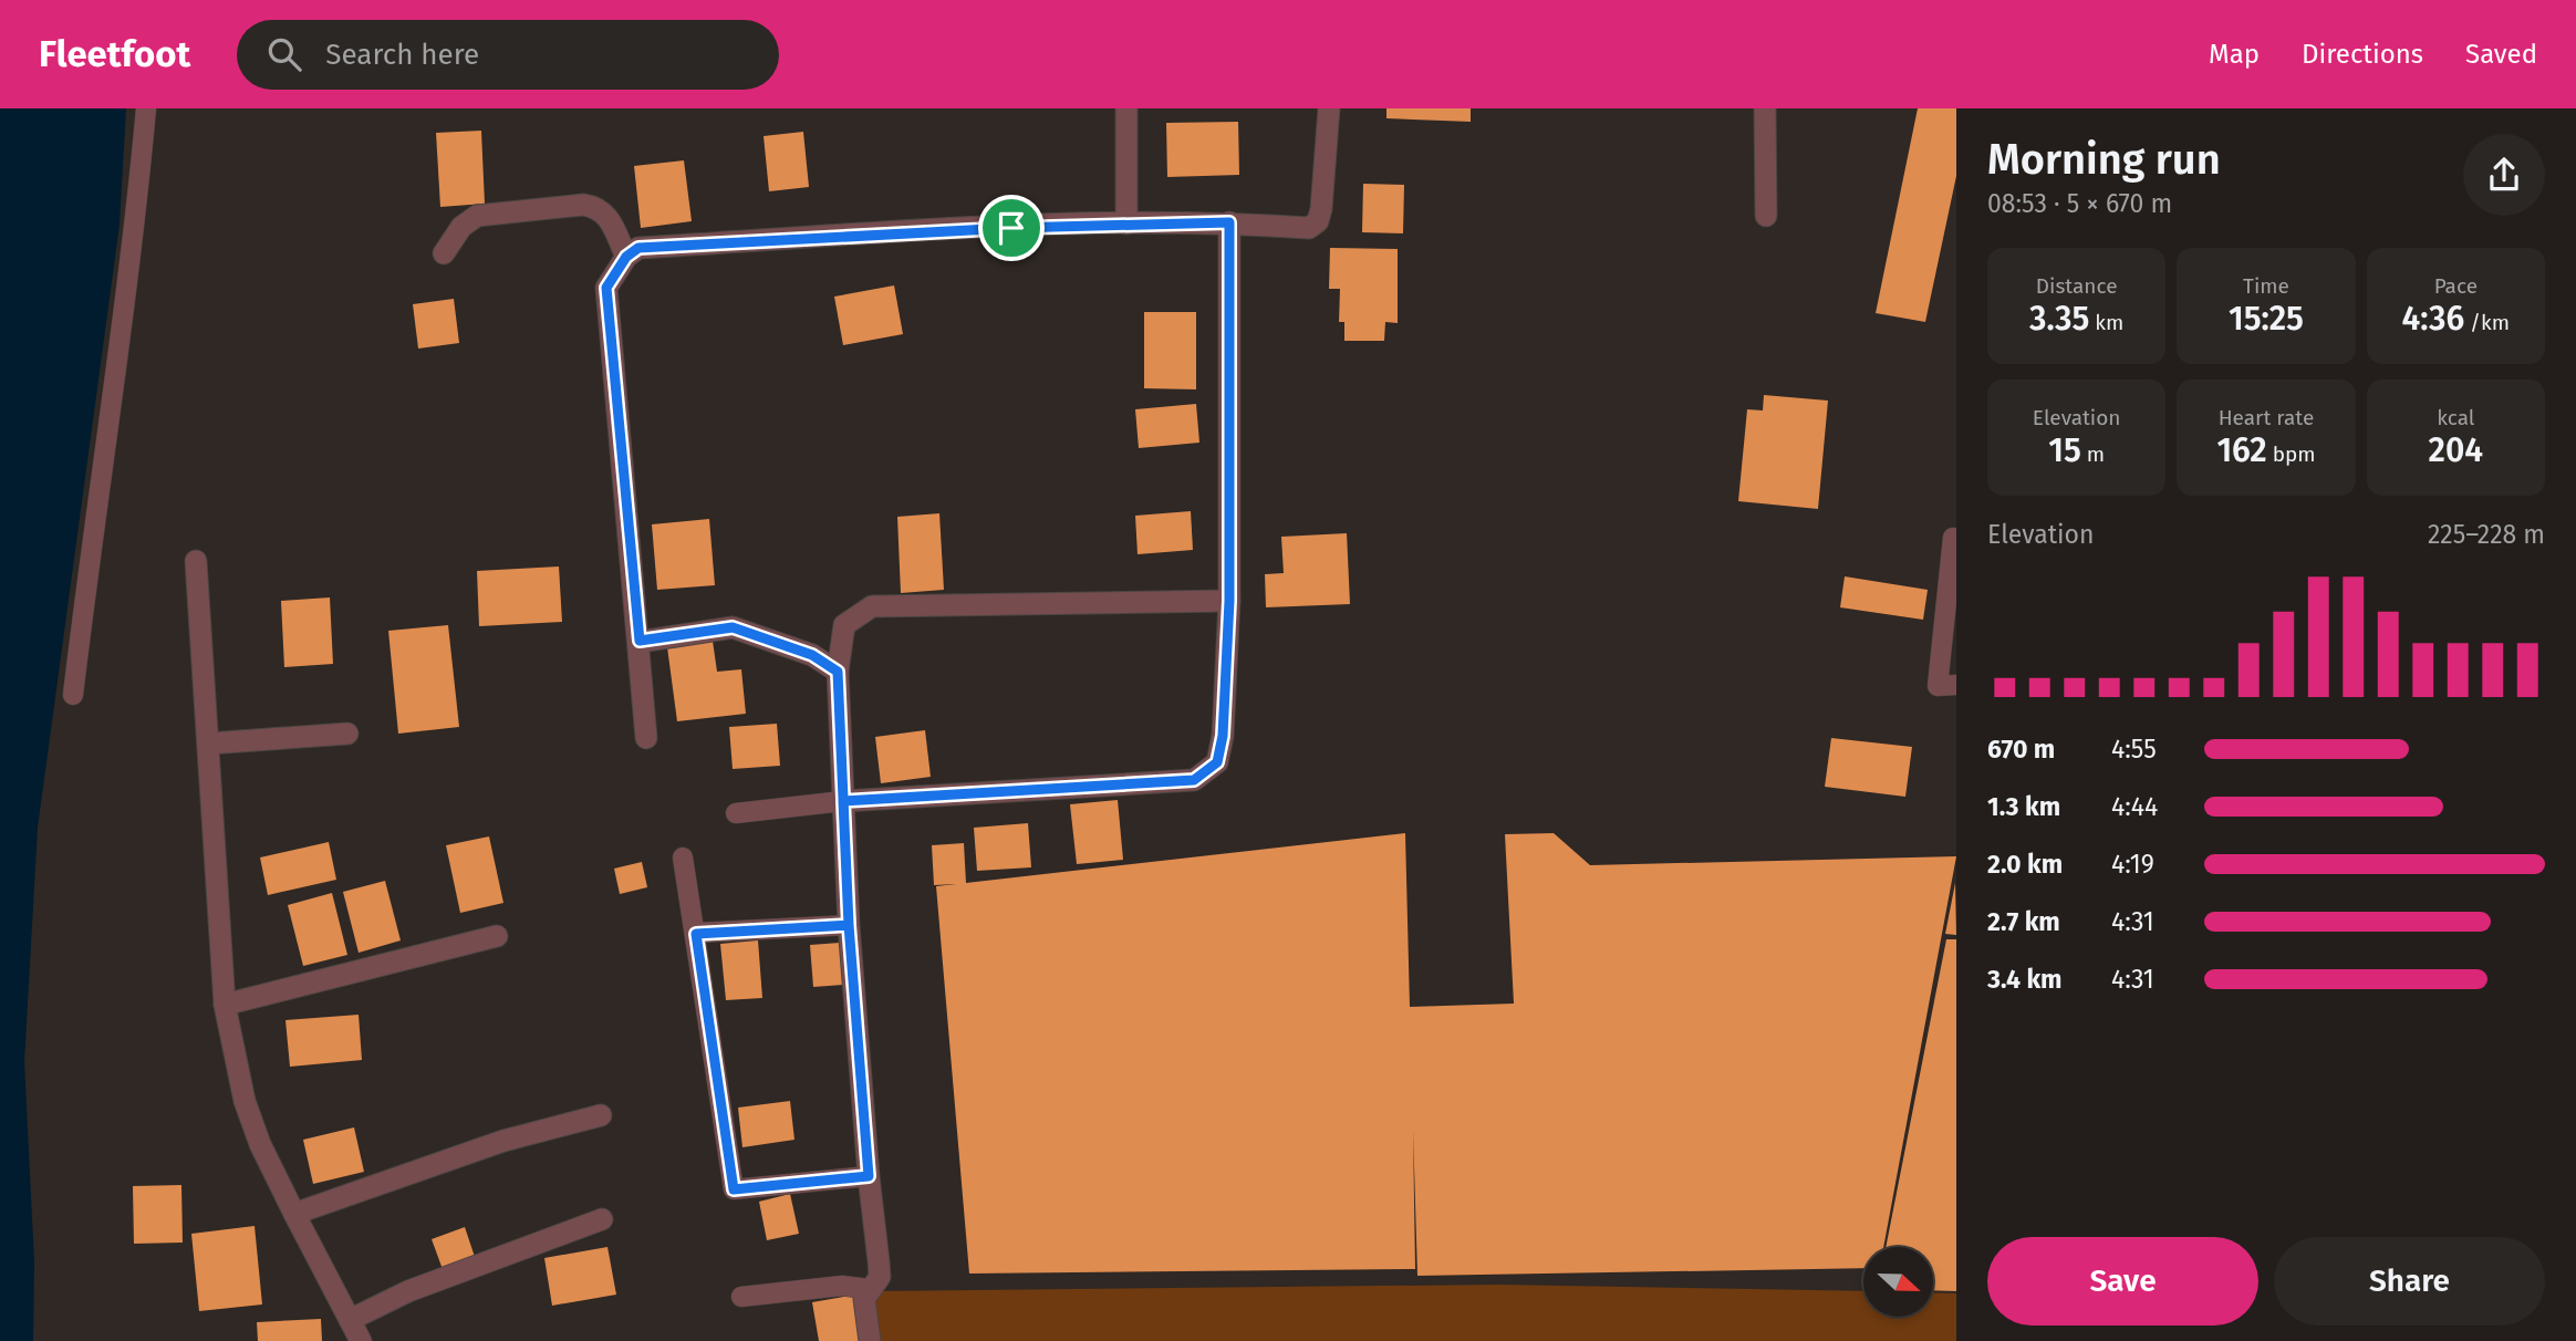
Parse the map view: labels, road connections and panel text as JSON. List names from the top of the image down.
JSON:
{
  "north": "right",
  "page": {
    "header": "Fleetfoot",
    "search": "Search here",
    "nav": ["Map", "Directions", "Saved"],
    "heading": ["Morning run", "08:53 · 5 × 670 m"],
    "stats": [
      ["Distance", "3.35 km"],
      ["Time", "15:25"],
      ["Pace", "4:36 /km"],
      ["Elevation", "15 m"],
      ["Heart rate", "162 bpm"],
      ["kcal", "204"]
    ],
    "chart": ["Elevation", "225–228 m"],
    "list": [
      {
        "name": "670 m",
        "note": "4:55"
      },
      {
        "name": "1.3 km",
        "note": "4:44"
      },
      {
        "name": "2.0 km",
        "note": "4:19"
      },
      {
        "name": "2.7 km",
        "note": "4:31"
      },
      {
        "name": "3.4 km",
        "note": "4:31"
      }
    ],
    "buttons": ["Save", "Share"]
  }
}
